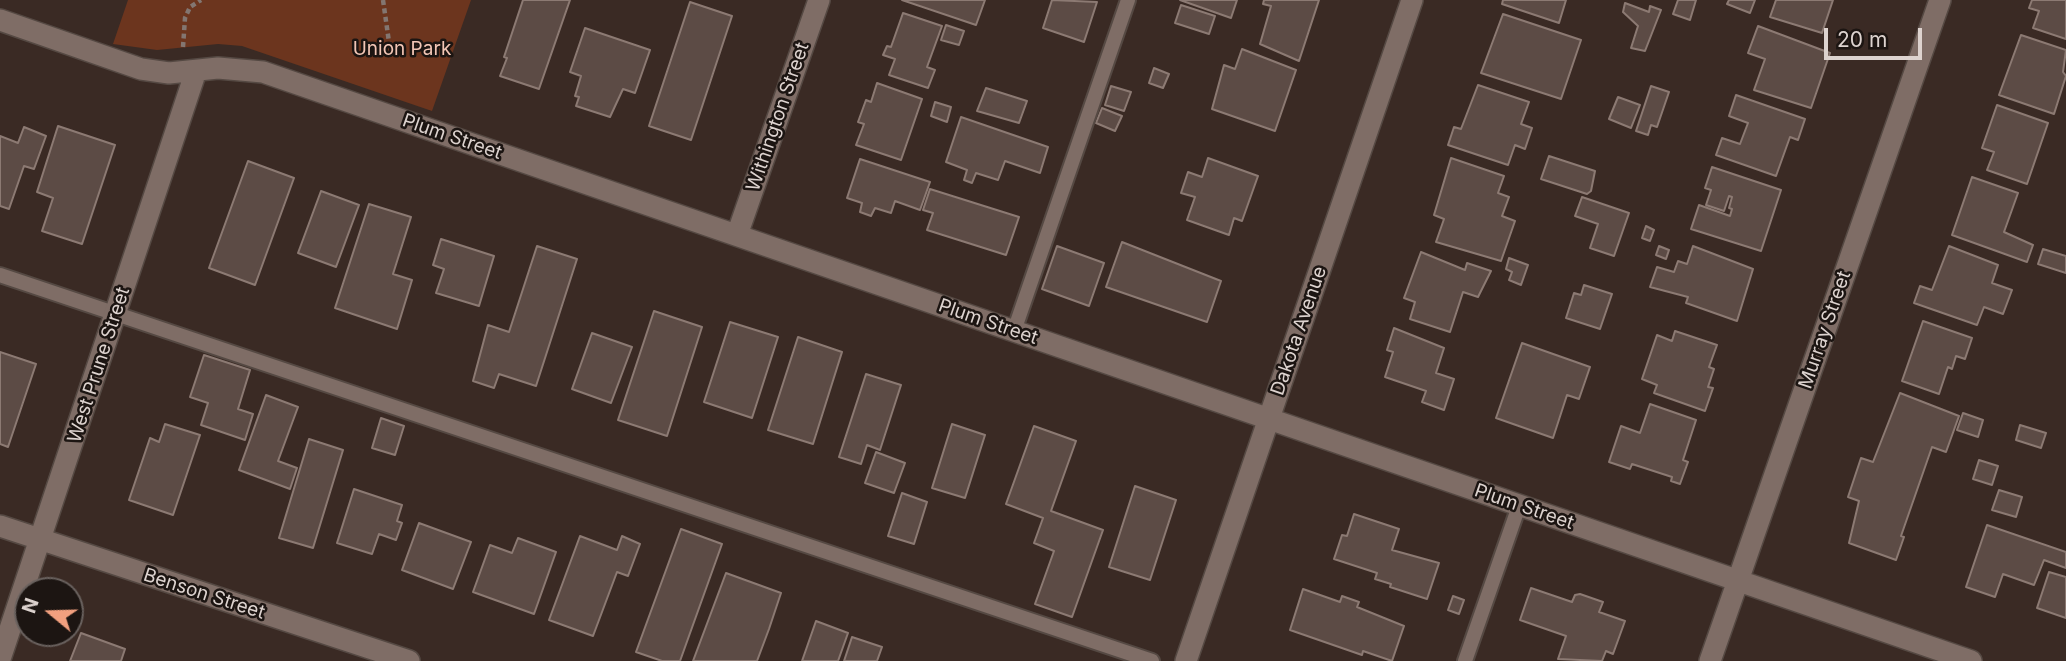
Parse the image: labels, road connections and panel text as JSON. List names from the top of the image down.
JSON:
{
  "streets": {
    "street": [
      "Withington Street",
      "Plum Street",
      "Murray Street",
      "Dakota Avenue",
      "West Prune Street",
      "Benson Street"
    ]
  },
  "crossings": [
    ["Withington Street", "Plum Street"],
    ["Plum Street", "Murray Street"],
    ["Plum Street", "Dakota Avenue"],
    ["Plum Street", "West Prune Street"],
    ["West Prune Street", "Benson Street"]
  ],
  "parks": ["Union Park"],
  "scale_bar": "20 m",
  "north": "left"
}
